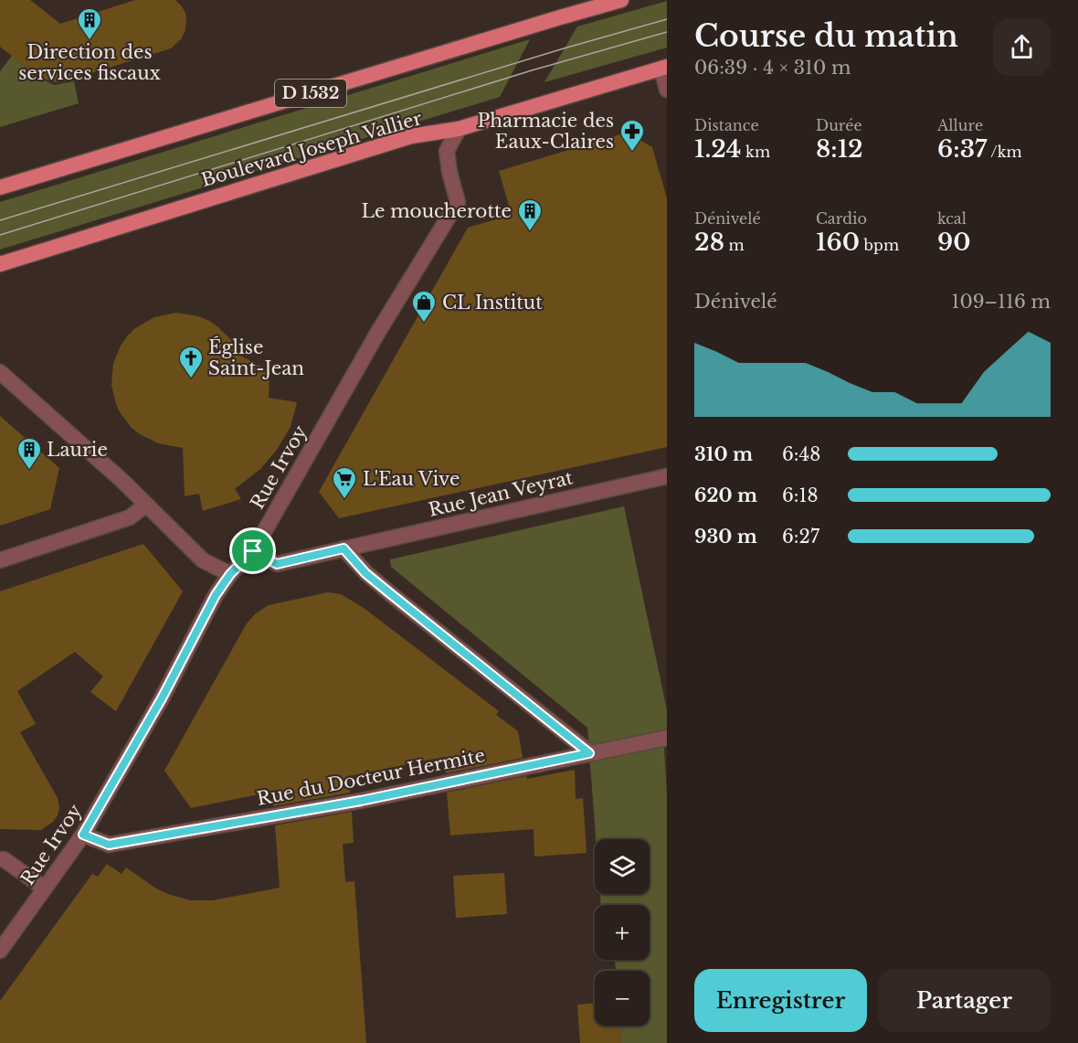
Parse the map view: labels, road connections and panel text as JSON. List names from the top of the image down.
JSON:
{
  "streets": {
    "main road": ["D 1532", "Boulevard Joseph Vallier"],
    "street": ["Rue Irvoy", "Rue Jean Veyrat", "Rue du Docteur Hermite"]
  },
  "crossings": [
    ["Boulevard Joseph Vallier", "Rue Irvoy"],
    ["Rue Irvoy", "Rue Jean Veyrat"],
    ["Rue Irvoy", "Rue du Docteur Hermite"]
  ],
  "places": {
    "building": ["Direction des services fiscaux", "Le moucherotte", "Laurie"],
    "pharmacy": ["Pharmacie des Eaux-Claires"],
    "shop": ["CL Institut"],
    "church": ["Église Saint-Jean"],
    "supermarket": ["L'Eau Vive"]
  },
  "page": {
    "heading": ["Course du matin", "06:39 · 4 × 310 m"],
    "stats": [
      ["Distance", "1.24 km"],
      ["Durée", "8:12"],
      ["Allure", "6:37 /km"],
      ["Dénivelé", "28 m"],
      ["Cardio", "160 bpm"],
      ["kcal", "90"]
    ],
    "chart": ["Dénivelé", "109–116 m"],
    "list": [
      {
        "name": "310 m",
        "note": "6:48"
      },
      {
        "name": "620 m",
        "note": "6:18"
      },
      {
        "name": "930 m",
        "note": "6:27"
      }
    ],
    "map_buttons": ["+", "−"],
    "buttons": ["Enregistrer", "Partager"]
  }
}
